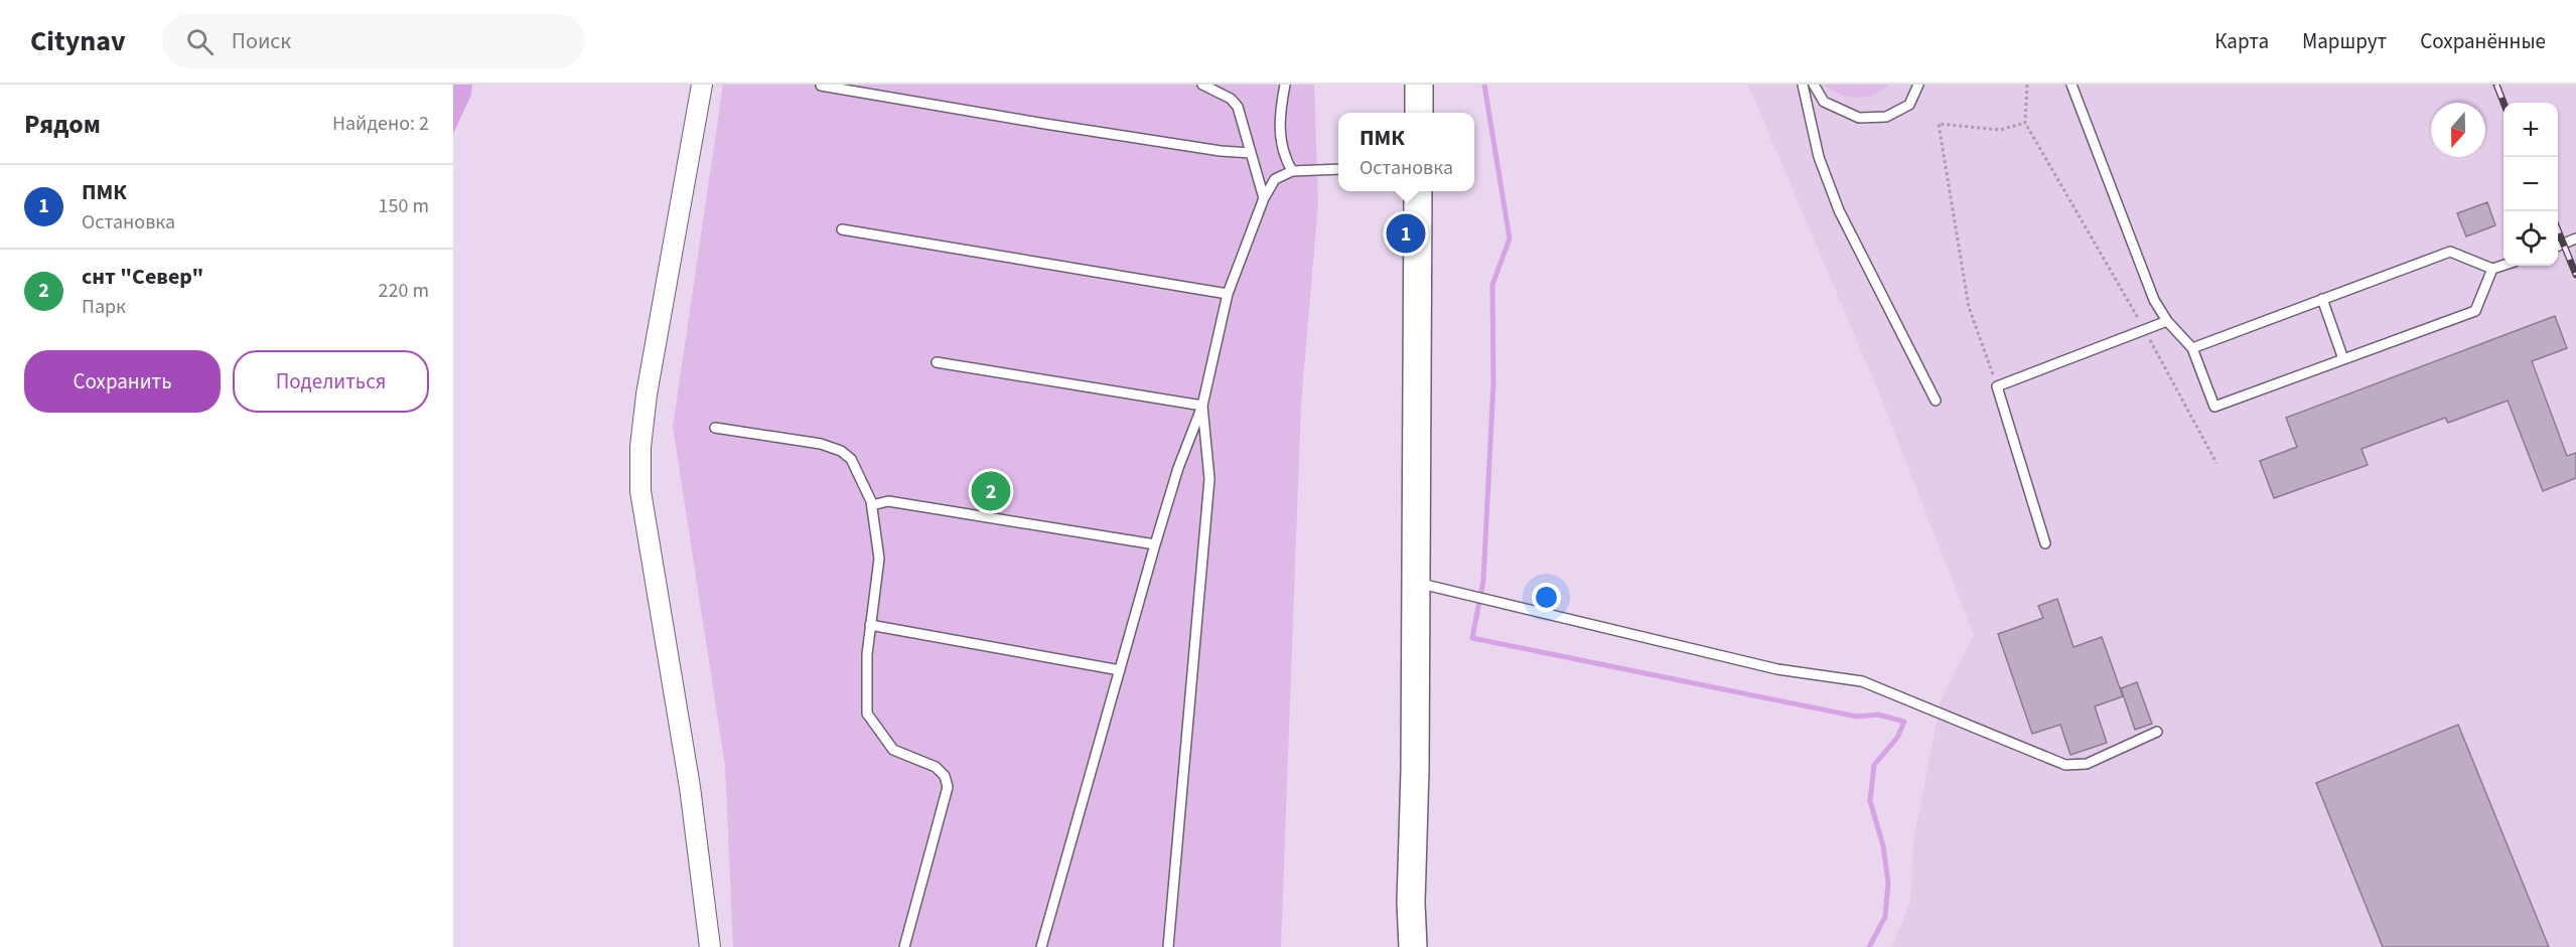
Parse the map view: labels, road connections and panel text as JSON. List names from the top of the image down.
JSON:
{
  "north": "bottom",
  "page": {
    "header": "Citynav",
    "search": "Поиск",
    "nav": ["Карта", "Маршрут", "Сохранённые"],
    "heading": ["Рядом", "Найдено: 2"],
    "map_buttons": ["+", "−"],
    "popup": ["ПМК", "Остановка"],
    "list": [
      {
        "mark": "1",
        "name": "ПМК",
        "note": "Остановка",
        "value": "150 m"
      },
      {
        "mark": "2",
        "name": "снт \"Север\"",
        "note": "Парк",
        "value": "220 m"
      }
    ],
    "pins": ["1", "2"],
    "buttons": ["Сохранить", "Поделиться"]
  }
}
